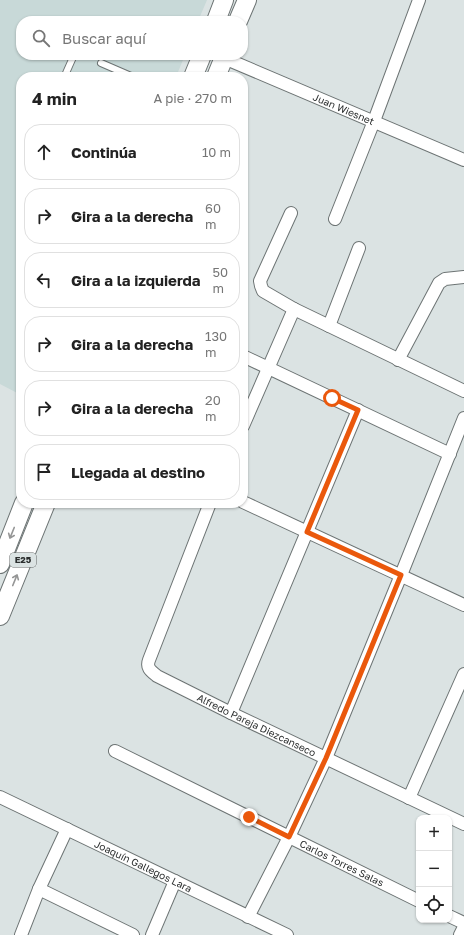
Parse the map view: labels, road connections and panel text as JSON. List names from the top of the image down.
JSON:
{
  "streets": {
    "main road": ["E25"],
    "street": [
      "Juan Wiesnet",
      "Alfredo Pareja Diezcanseco",
      "Carlos Torres Salas",
      "Joaquín Gallegos Lara"
    ]
  },
  "page": {
    "search": "Buscar aquí",
    "heading": ["4 min", "A pie · 270 m"],
    "list": [
      ["Continúa", "10 m"],
      ["Gira a la derecha", "60 m"],
      ["Gira a la izquierda", "50 m"],
      ["Gira a la derecha", "130 m"],
      ["Gira a la derecha", "20 m"],
      "Llegada al destino"
    ],
    "map_buttons": ["+", "−"]
  }
}
